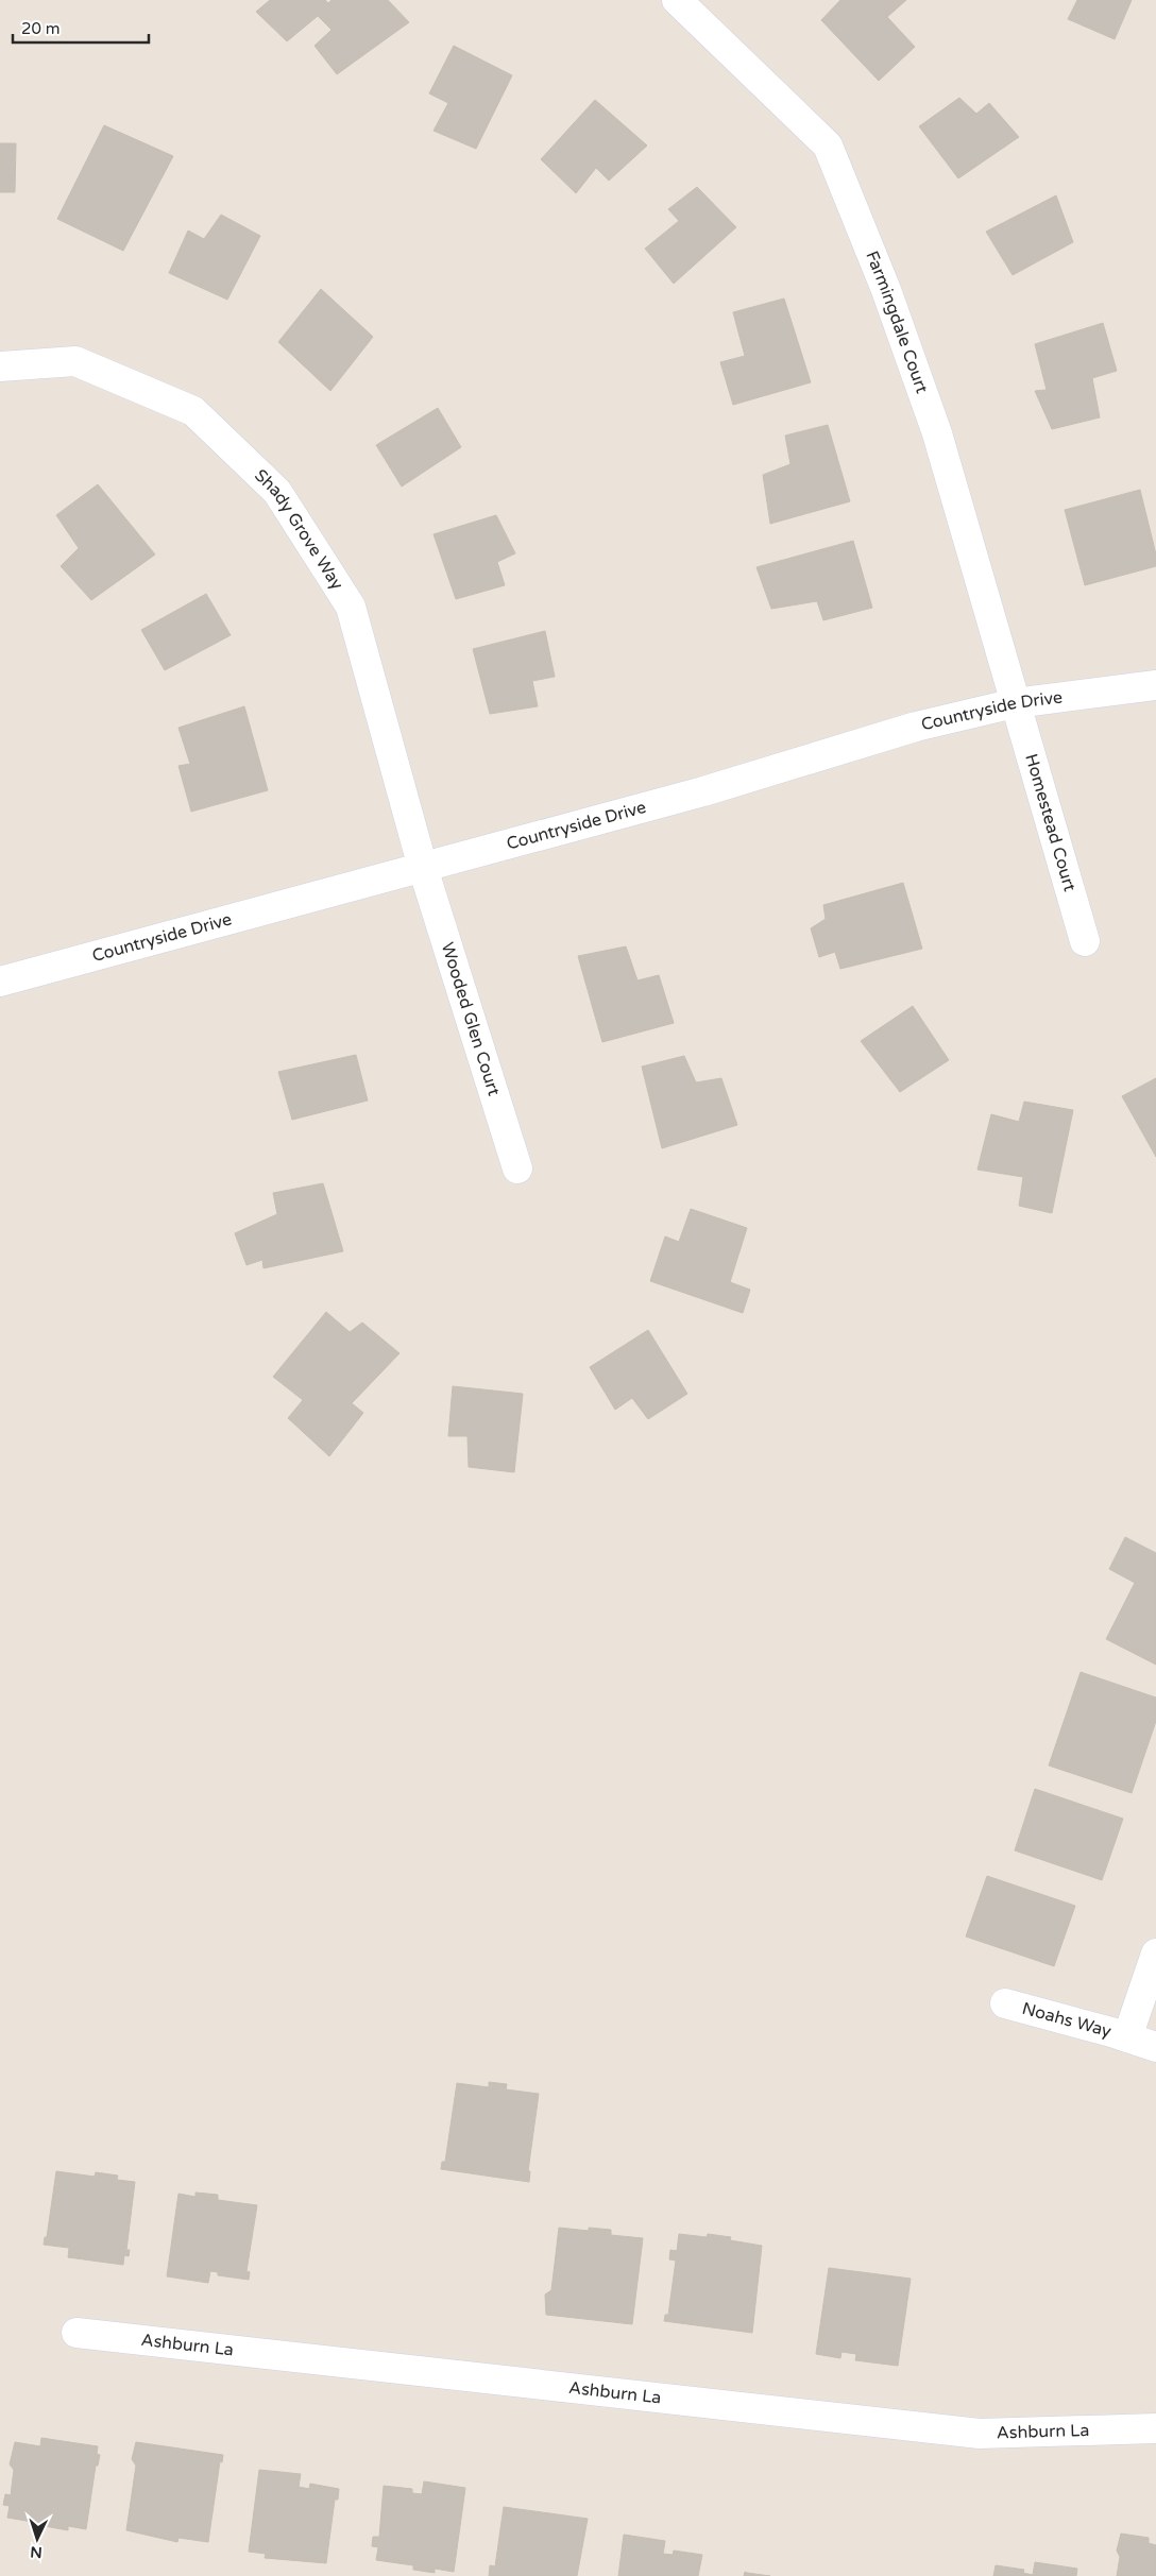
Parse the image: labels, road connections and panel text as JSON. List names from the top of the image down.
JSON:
{
  "streets": {
    "street": [
      "Farmingdale Court",
      "Shady Grove Way",
      "Countryside Drive",
      "Homestead Court",
      "Wooded Glen Court",
      "Noahs Way",
      "Ashburn La"
    ]
  },
  "crossings": [
    ["Farmingdale Court", "Countryside Drive"],
    ["Farmingdale Court", "Homestead Court"],
    ["Shady Grove Way", "Countryside Drive"],
    ["Shady Grove Way", "Wooded Glen Court"],
    ["Countryside Drive", "Homestead Court"],
    ["Countryside Drive", "Wooded Glen Court"]
  ],
  "scale_bar": "20 m",
  "north": "bottom"
}
